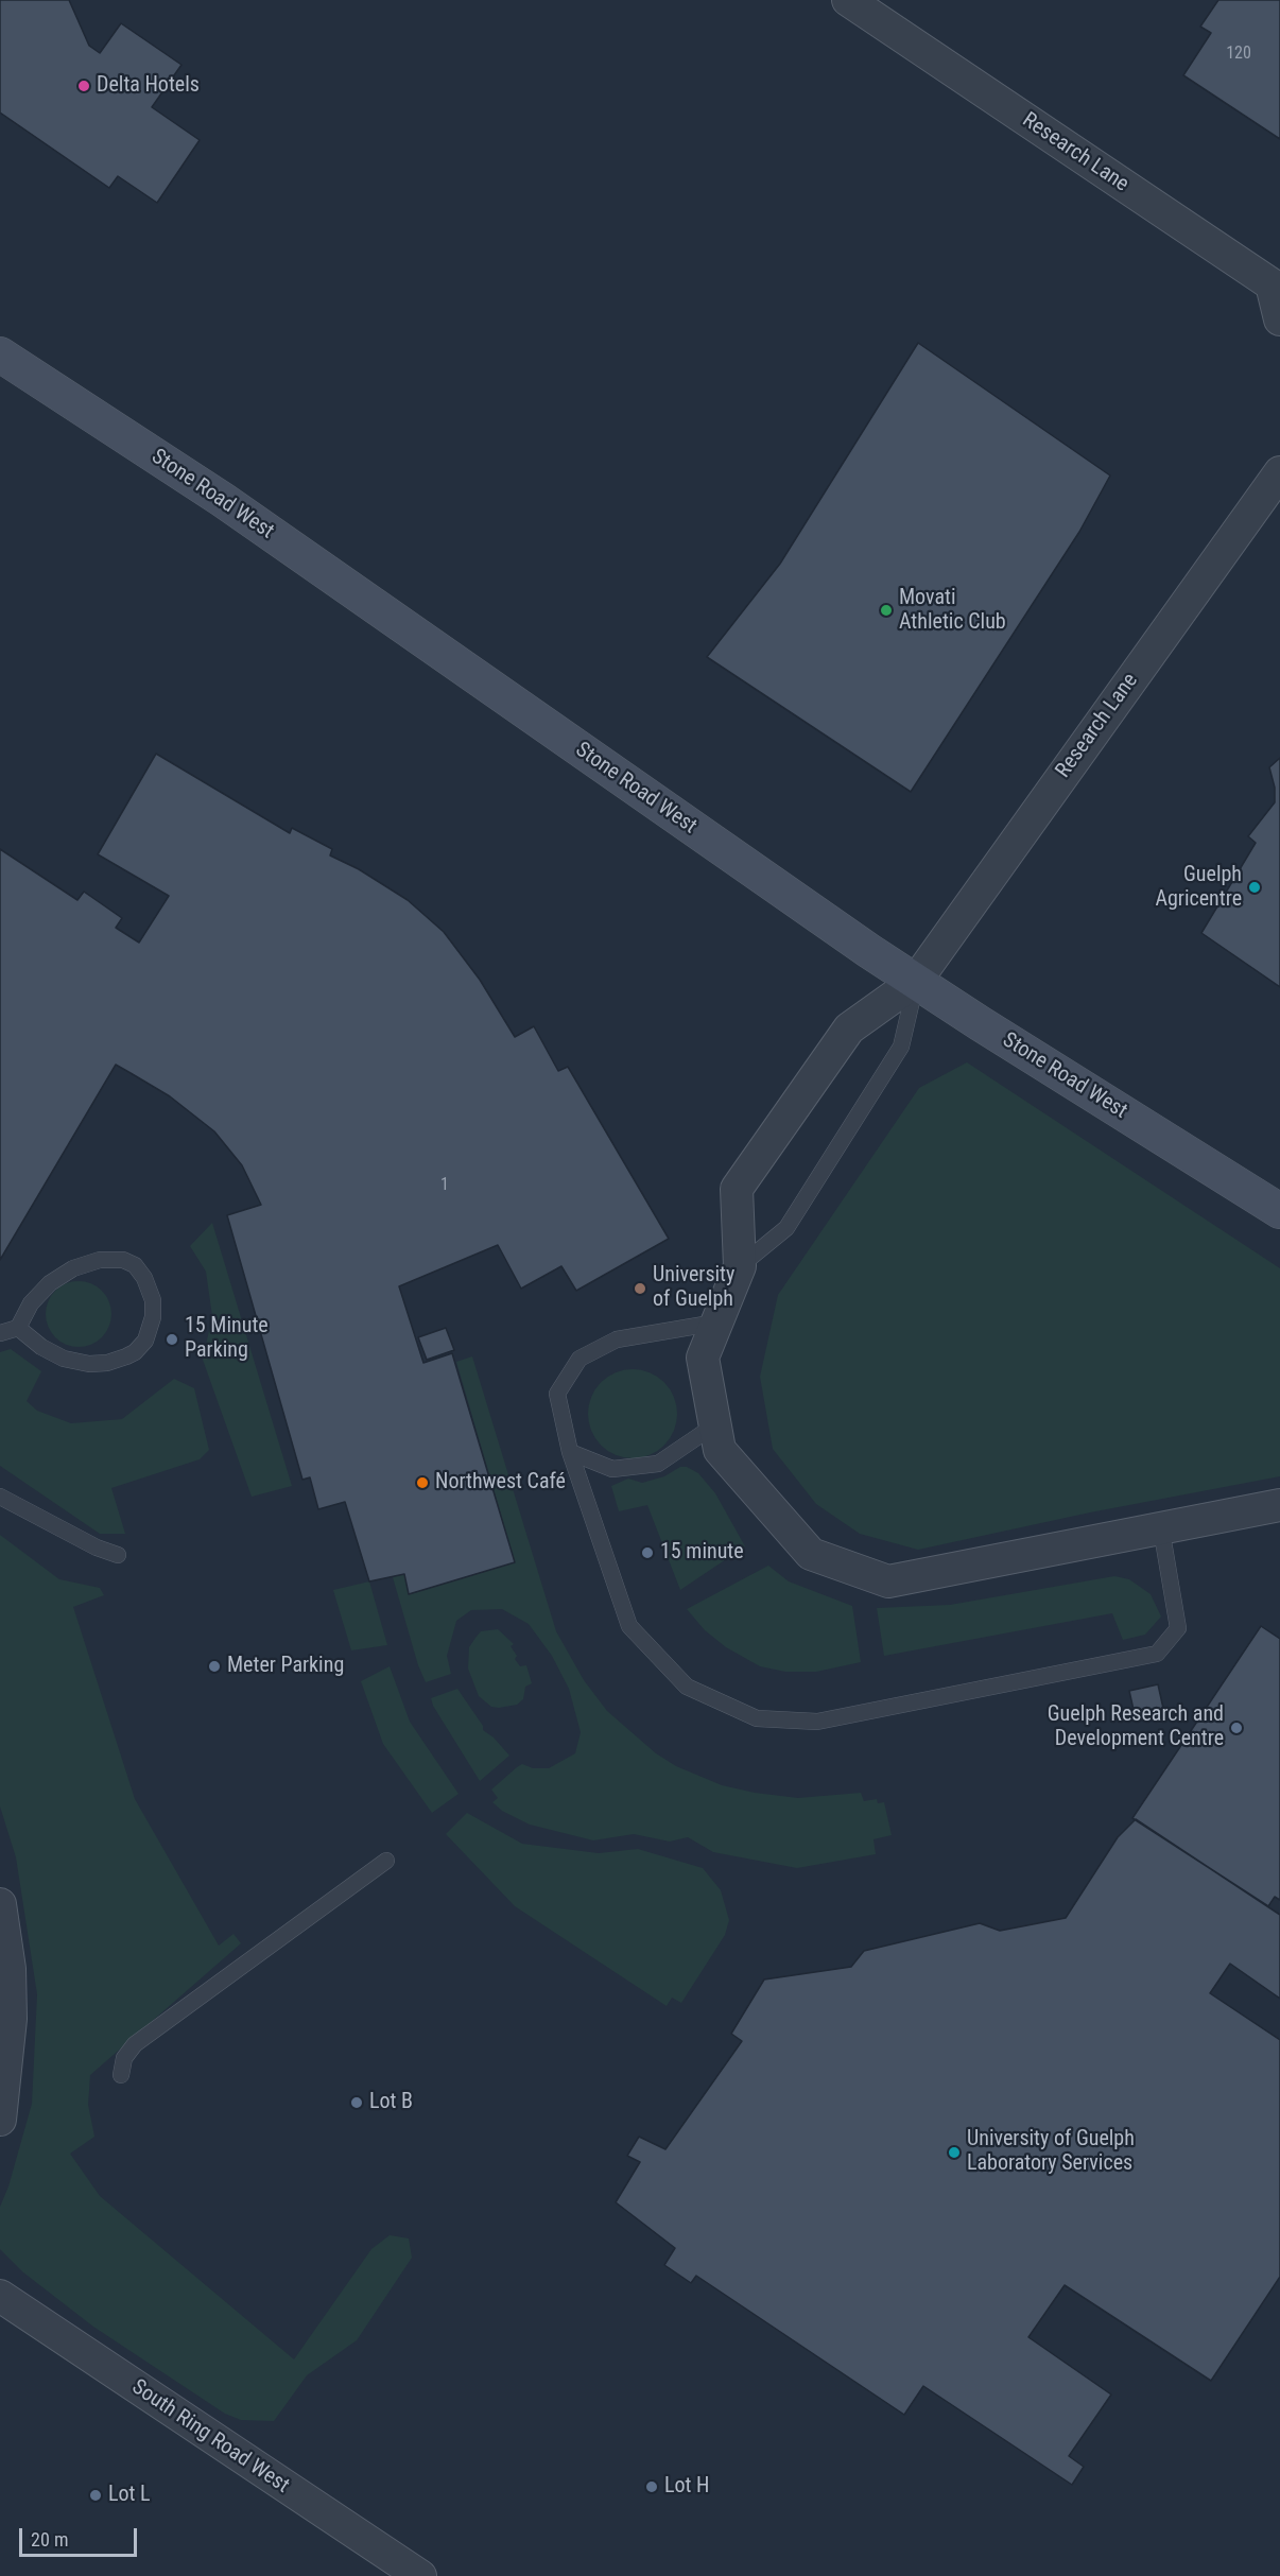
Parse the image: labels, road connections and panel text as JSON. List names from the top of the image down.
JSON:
{
  "streets": {
    "main road": ["Stone Road West"],
    "street": ["Research Lane", "South Ring Road West"]
  },
  "crossings": [
    ["Research Lane", "Stone Road West"]
  ],
  "places": [
    "Delta Hotels",
    "Movati Athletic Club",
    "Guelph Agricentre",
    "University of Guelph",
    "15 Minute Parking",
    "Northwest Café",
    "15 minute",
    "Meter Parking",
    "Guelph Research and Development Centre",
    "Lot B",
    "University of Guelph Laboratory Services",
    "Lot H",
    "Lot L"
  ],
  "house_numbers": ["120", "1"],
  "scale_bar": "20 m"
}
